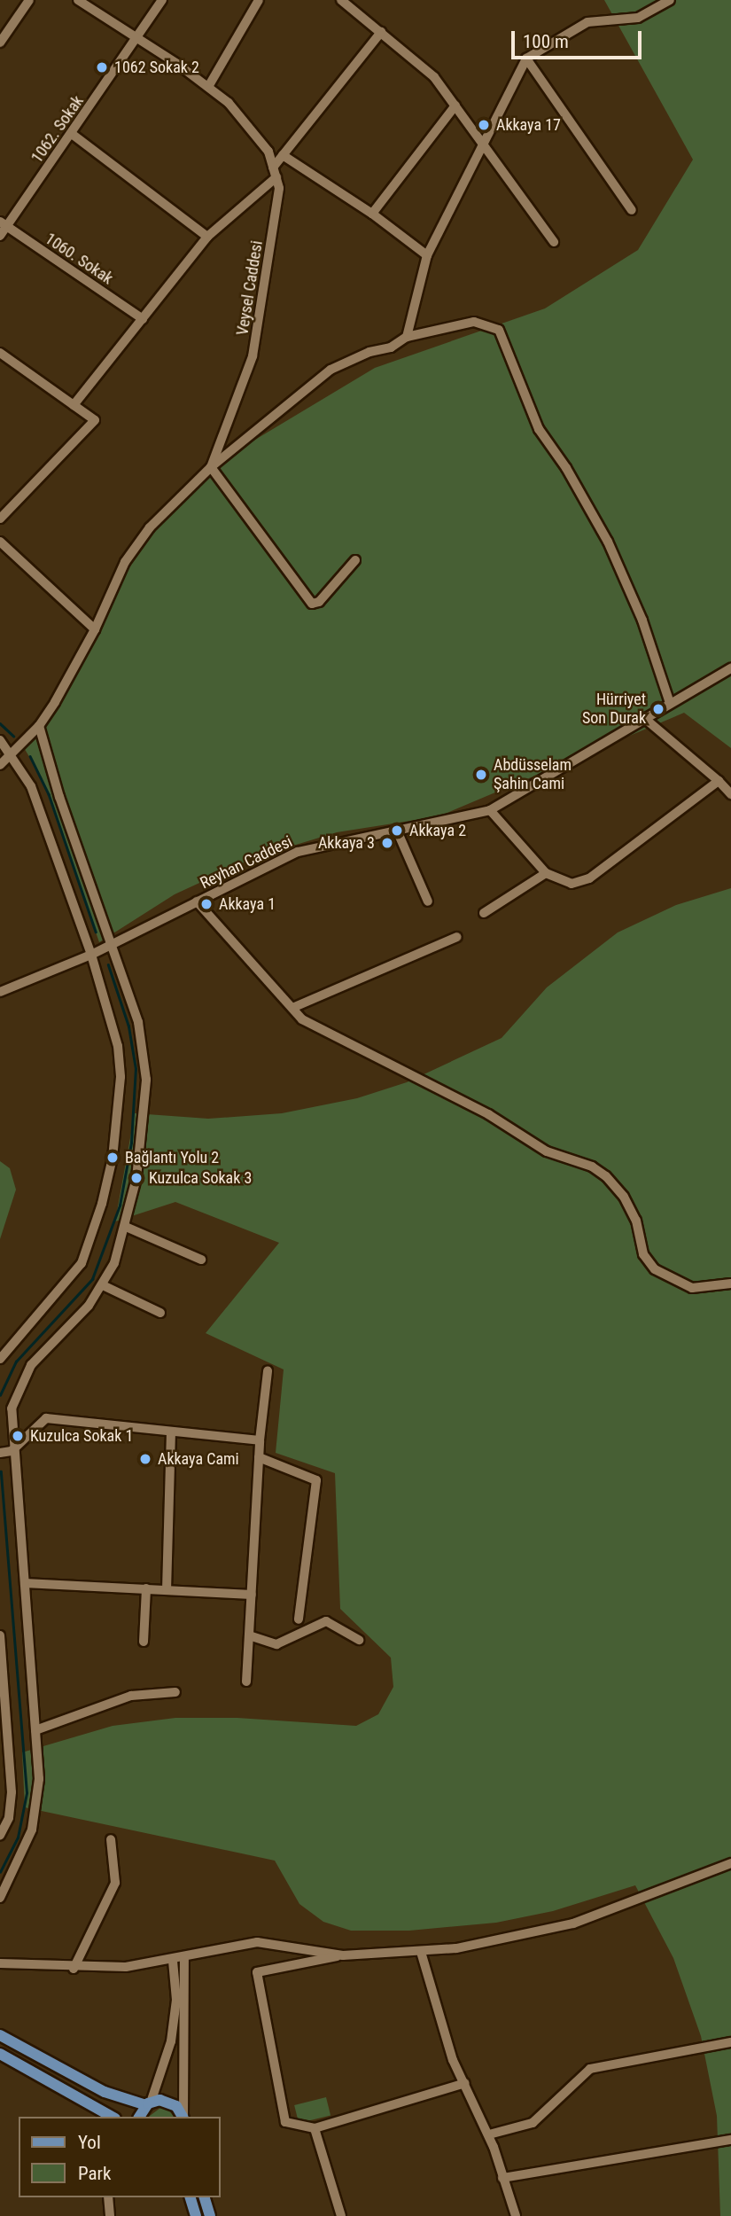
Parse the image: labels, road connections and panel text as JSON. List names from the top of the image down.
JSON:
{
  "streets": {
    "street": [
      "1062. Sokak",
      "1060. Sokak",
      "Veysel Caddesi",
      "Reyhan Caddesi"
    ]
  },
  "crossings": [
    ["1062. Sokak", "1060. Sokak"],
    ["1062. Sokak", "Veysel Caddesi"]
  ],
  "places": [
    "1062 Sokak 2",
    "Akkaya 17",
    "Hürriyet Son Durak",
    "Abdüsselam Şahin Cami",
    "Akkaya 2",
    "Akkaya 3",
    "Akkaya 1",
    "Bağlantı Yolu 2",
    "Kuzulca Sokak 3",
    "Kuzulca Sokak 1",
    "Akkaya Cami"
  ],
  "legend": ["Yol", "Park"],
  "scale_bar": "100 m"
}
